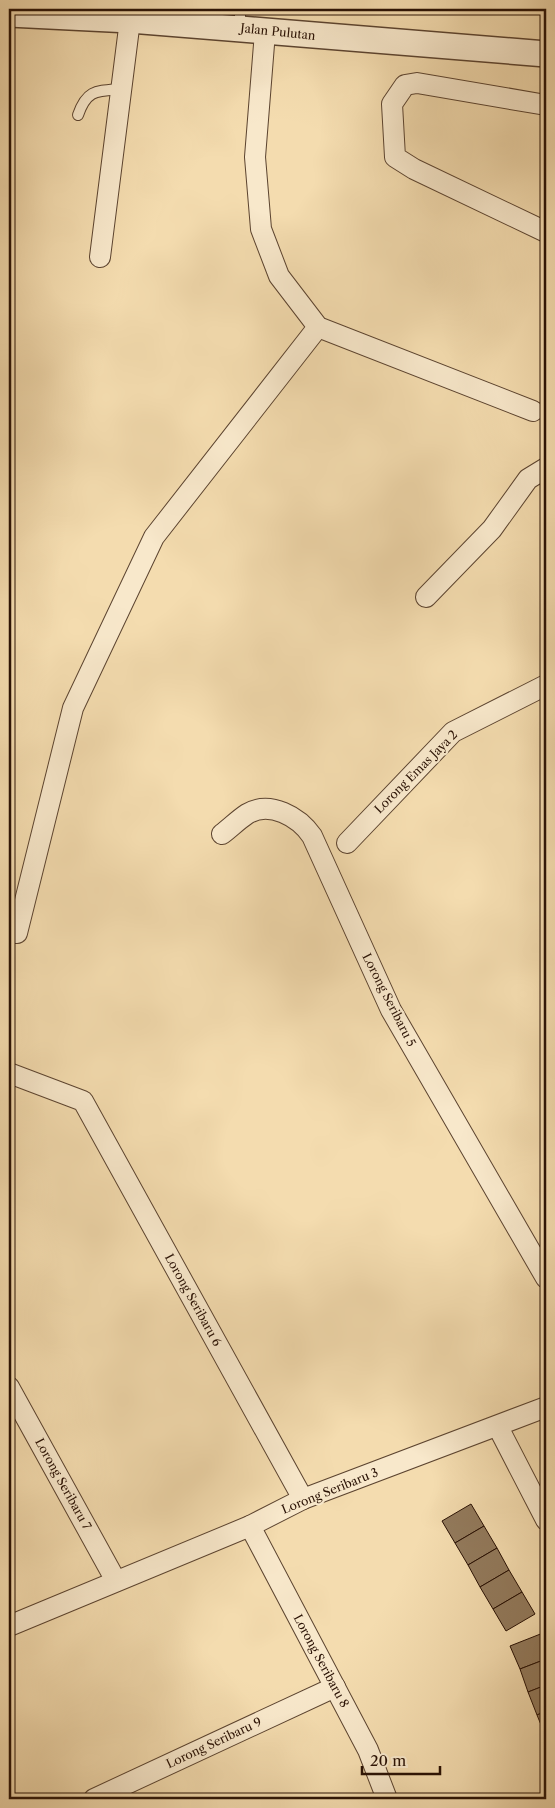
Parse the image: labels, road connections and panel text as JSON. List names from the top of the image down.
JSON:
{
  "streets": {
    "street": [
      "Jalan Pulutan",
      "Lorong Emas Jaya 2",
      "Lorong Seribaru 5",
      "Lorong Seribaru 6",
      "Lorong Seribaru 7",
      "Lorong Seribaru 3",
      "Lorong Seribaru 8",
      "Lorong Seribaru 9"
    ]
  },
  "crossings": [
    ["Lorong Seribaru 6", "Lorong Seribaru 3"],
    ["Lorong Seribaru 7", "Lorong Seribaru 3"],
    ["Lorong Seribaru 3", "Lorong Seribaru 8"],
    ["Lorong Seribaru 8", "Lorong Seribaru 9"]
  ],
  "scale_bar": "20 m"
}
